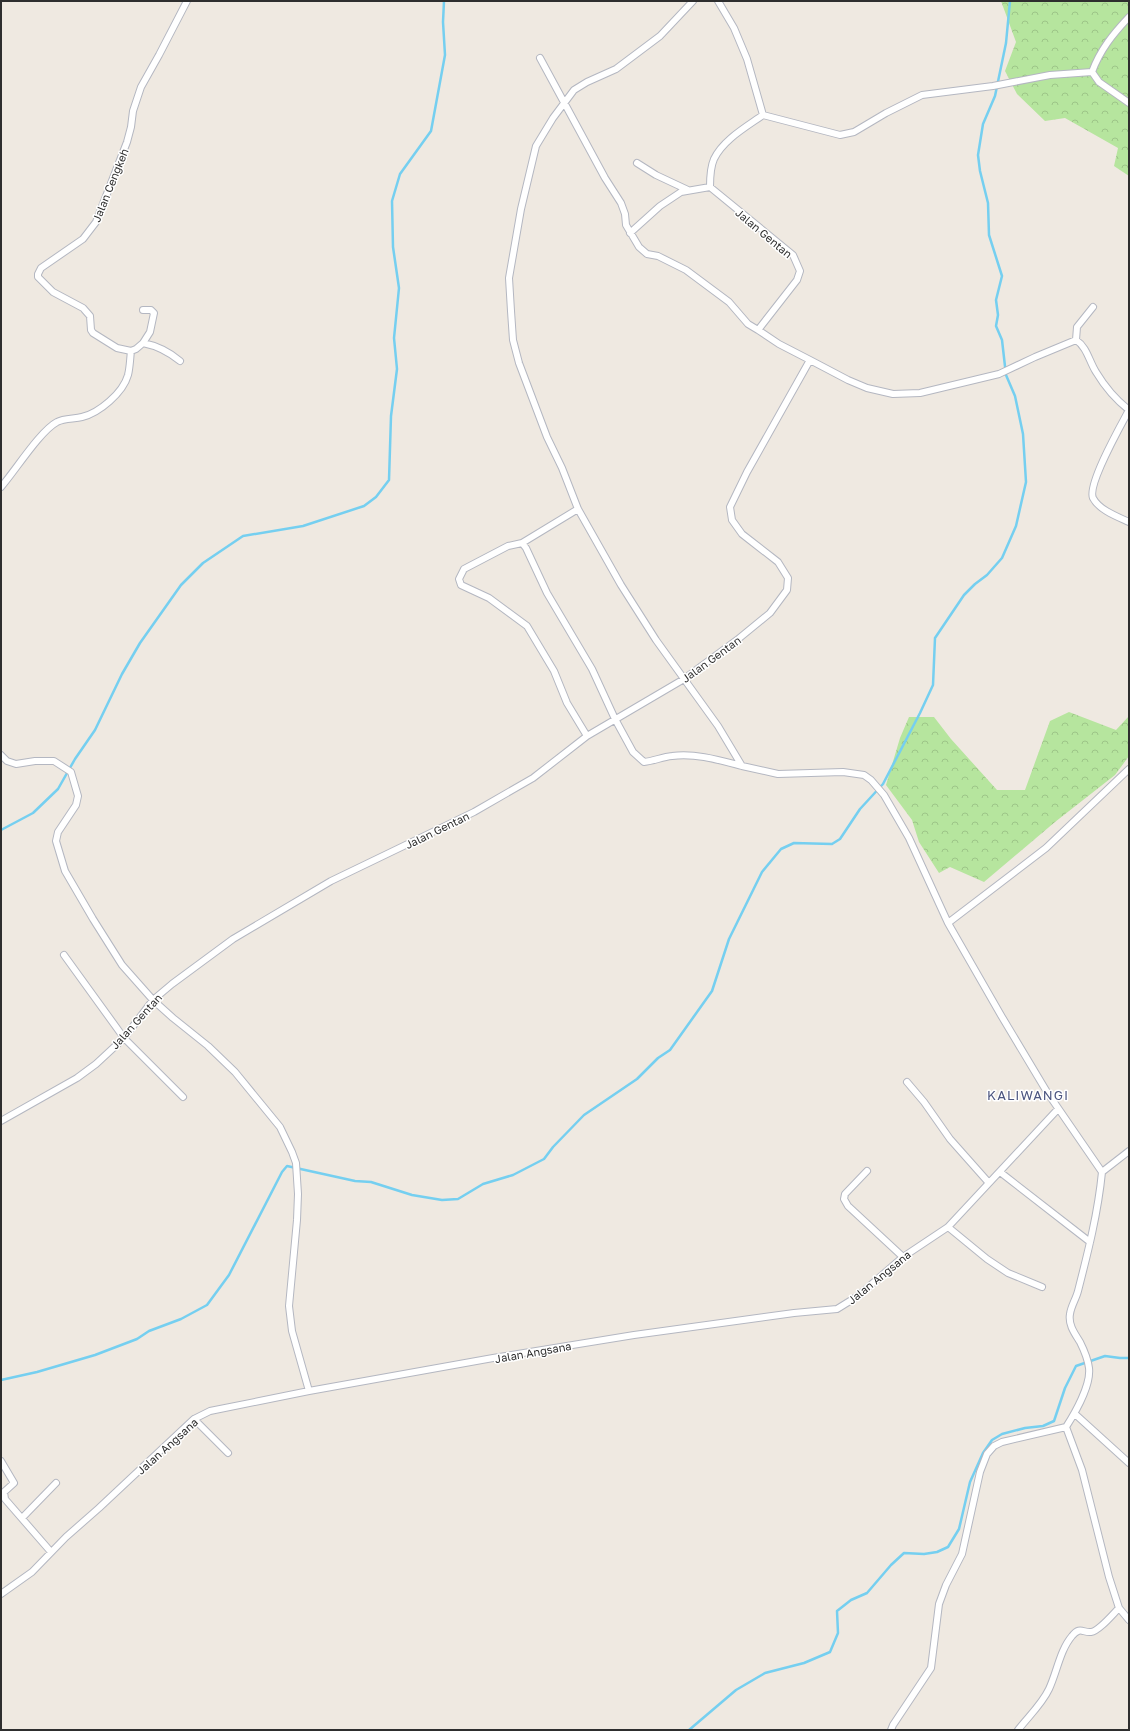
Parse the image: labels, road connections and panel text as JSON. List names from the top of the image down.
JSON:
{
  "streets": {
    "street": ["Jalan Cengkeh", "Jalan Gentan", "Jalan Angsana"]
  },
  "districts": ["KALIWANGI"]
}
